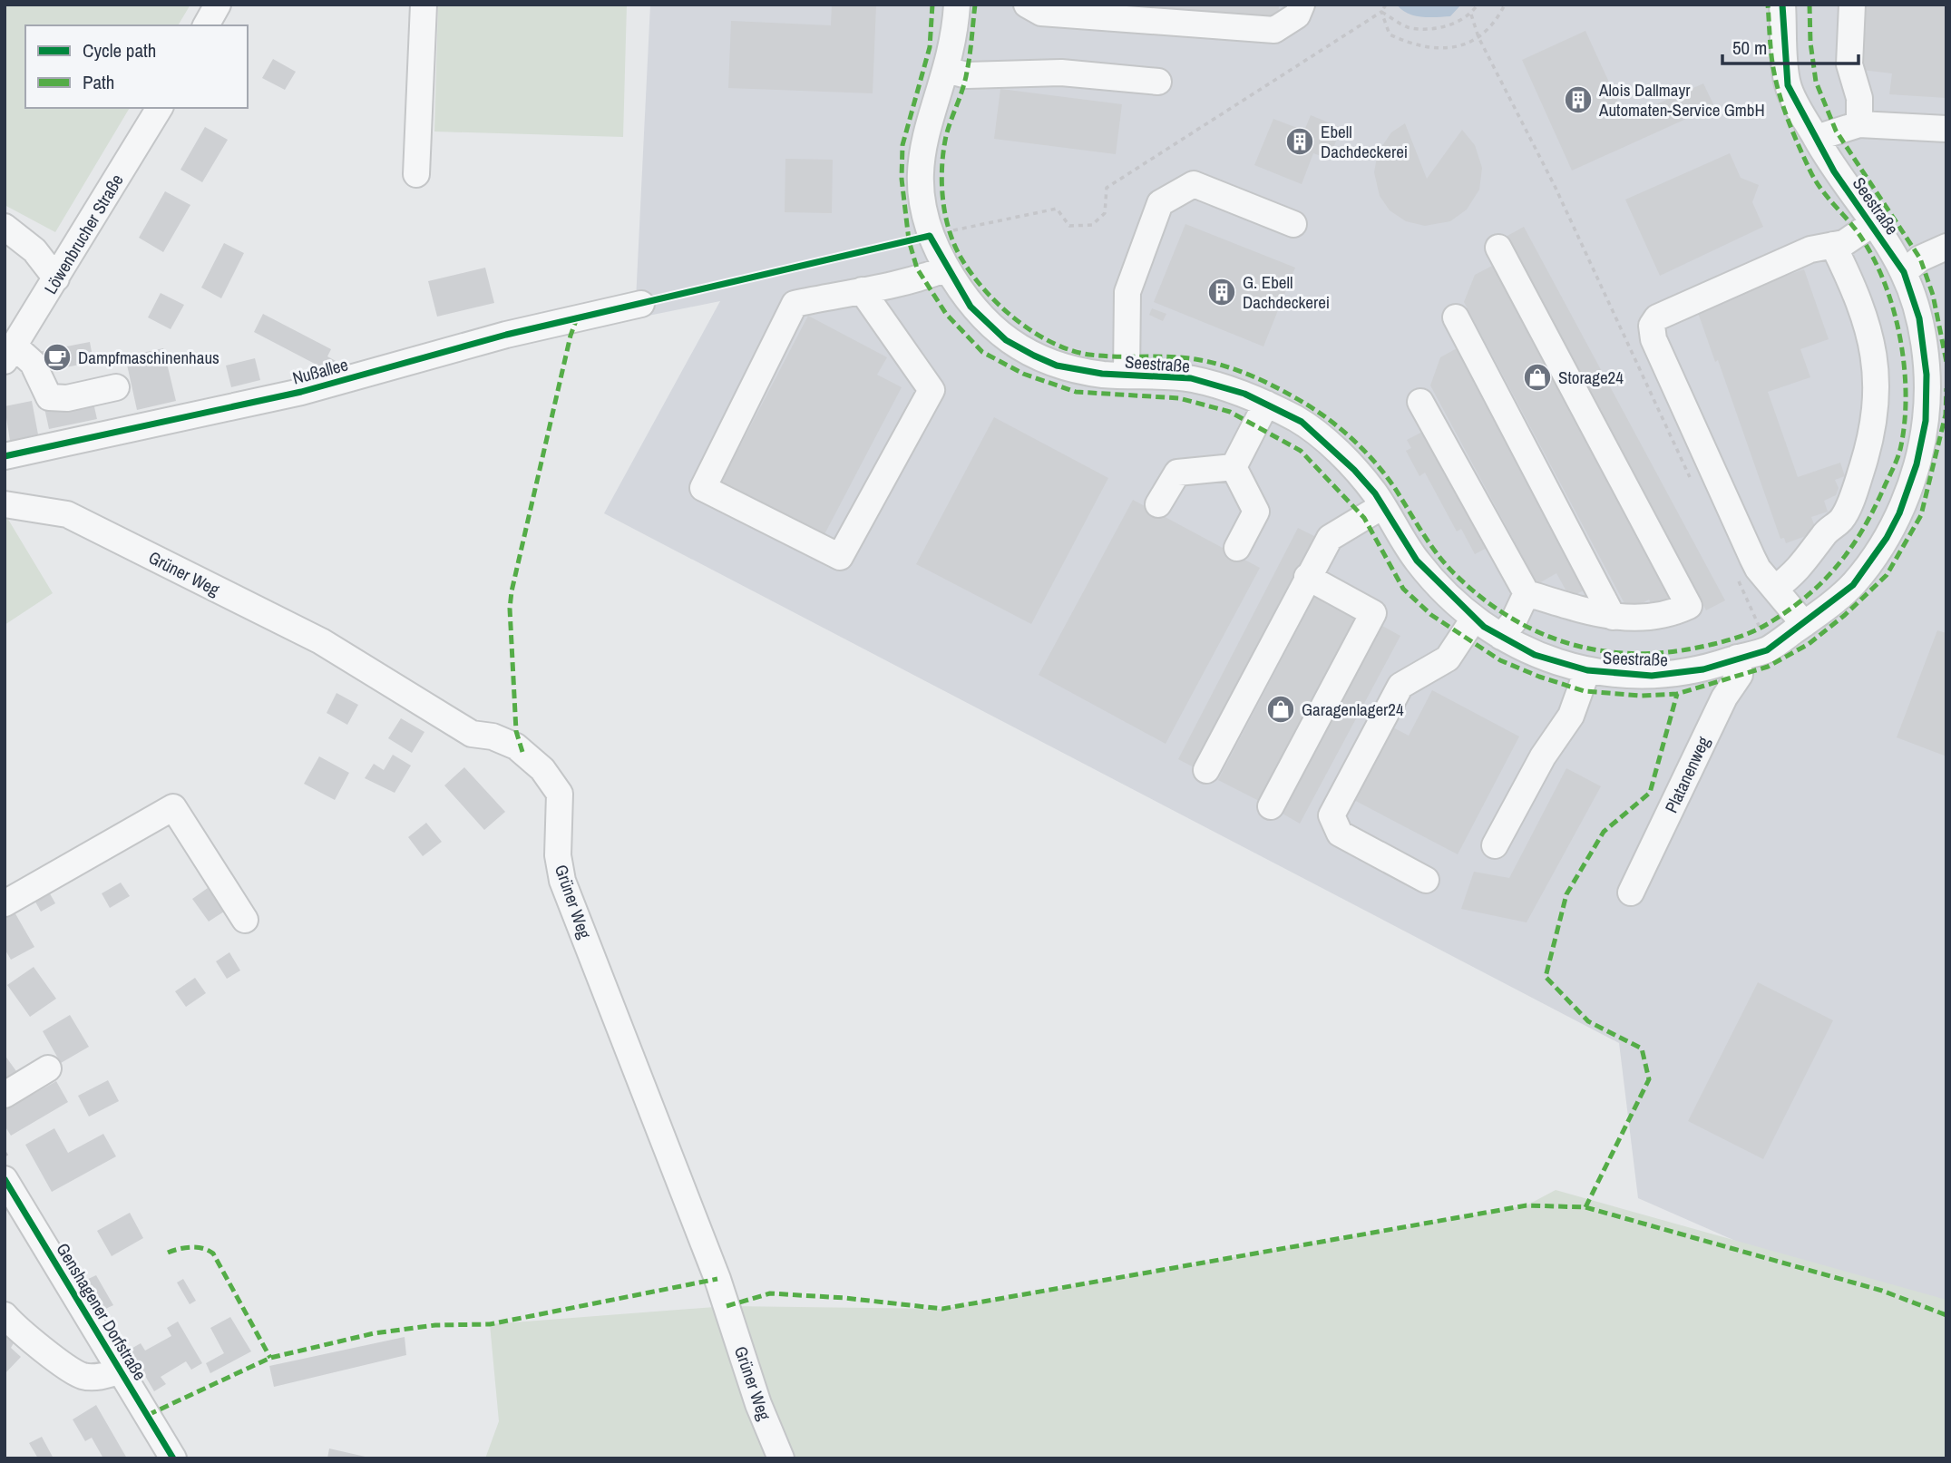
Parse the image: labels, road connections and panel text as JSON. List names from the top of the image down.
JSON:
{
  "streets": {
    "street": [
      "Seestraße",
      "Löwenbrucher Straße",
      "Nußallee",
      "Grüner Weg",
      "Platanenweg",
      "Genshagener Dorfstraße"
    ]
  },
  "crossings": [
    ["Seestraße", "Platanenweg"]
  ],
  "places": {
    "building": ["Alois Dallmayr Automaten-Service GmbH", "Ebell Dachdeckerei", "G. Ebell Dachdeckerei"],
    "cafe": ["Dampfmaschinenhaus"],
    "shop": ["Storage24", "Garagenlager24"]
  },
  "legend": ["Cycle path", "Path"],
  "scale_bar": "50 m"
}
